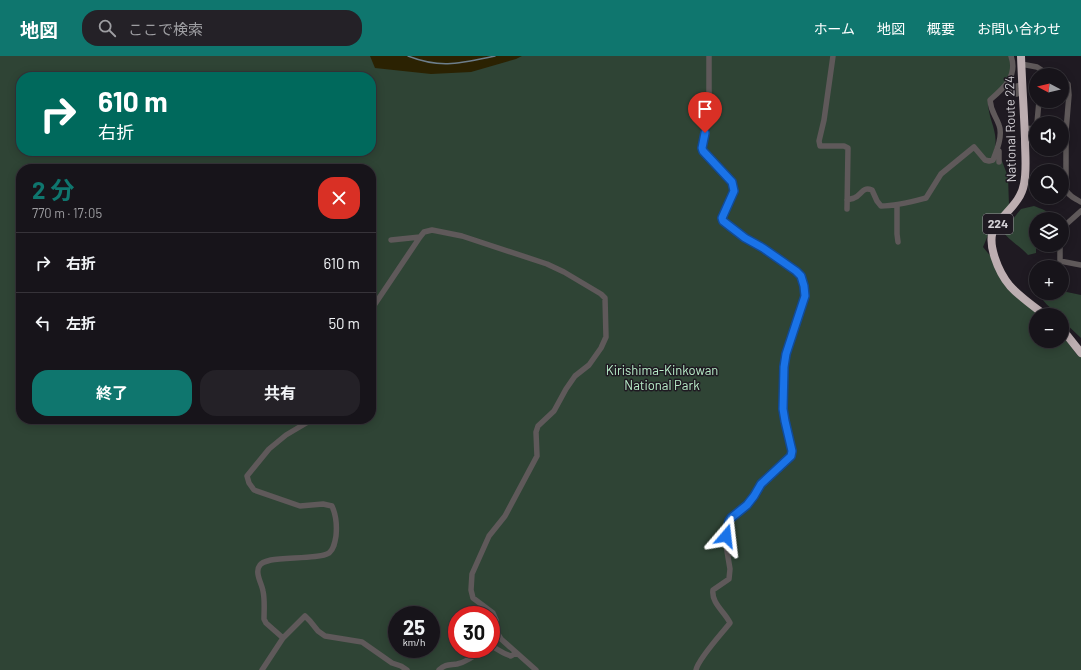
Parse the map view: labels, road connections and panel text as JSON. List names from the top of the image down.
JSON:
{
  "streets": {
    "highway": ["National Route 224", "224"]
  },
  "parks": ["Kirishima-Kinkowan National Park"],
  "north": "left",
  "page": {
    "header": "地図",
    "search": "ここで検索",
    "nav": [
      "ホーム",
      "地図",
      "概要",
      "お問い合わせ"
    ],
    "map_buttons": ["+", "−"],
    "turn": ["610 m", "右折"],
    "heading": ["2 分", "770 m · 17:05"],
    "list": [
      {
        "name": "右折",
        "value": "610 m"
      },
      {
        "name": "左折",
        "value": "50 m"
      }
    ],
    "buttons": ["終了", "共有"],
    "speed": "25 km/h",
    "limit": "30"
  }
}
